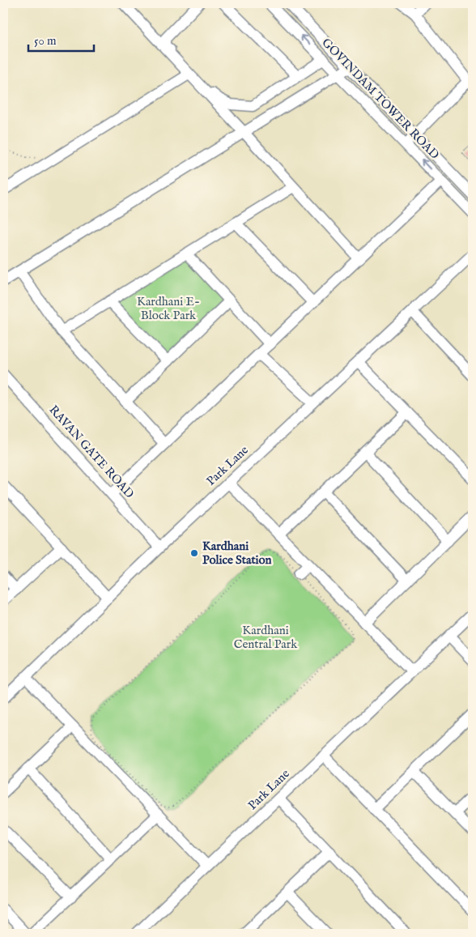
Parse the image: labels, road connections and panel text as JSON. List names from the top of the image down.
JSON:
{
  "streets": {
    "street": ["GOVINDAM TOWER ROAD", "RAVAN GATE ROAD", "Park Lane"]
  },
  "crossings": [
    ["RAVAN GATE ROAD", "Park Lane"]
  ],
  "parks": ["Kardhani E- Block Park", "Kardhani Central Park"],
  "places": ["Kardhani Police Station"],
  "scale_bar": "50 m"
}
